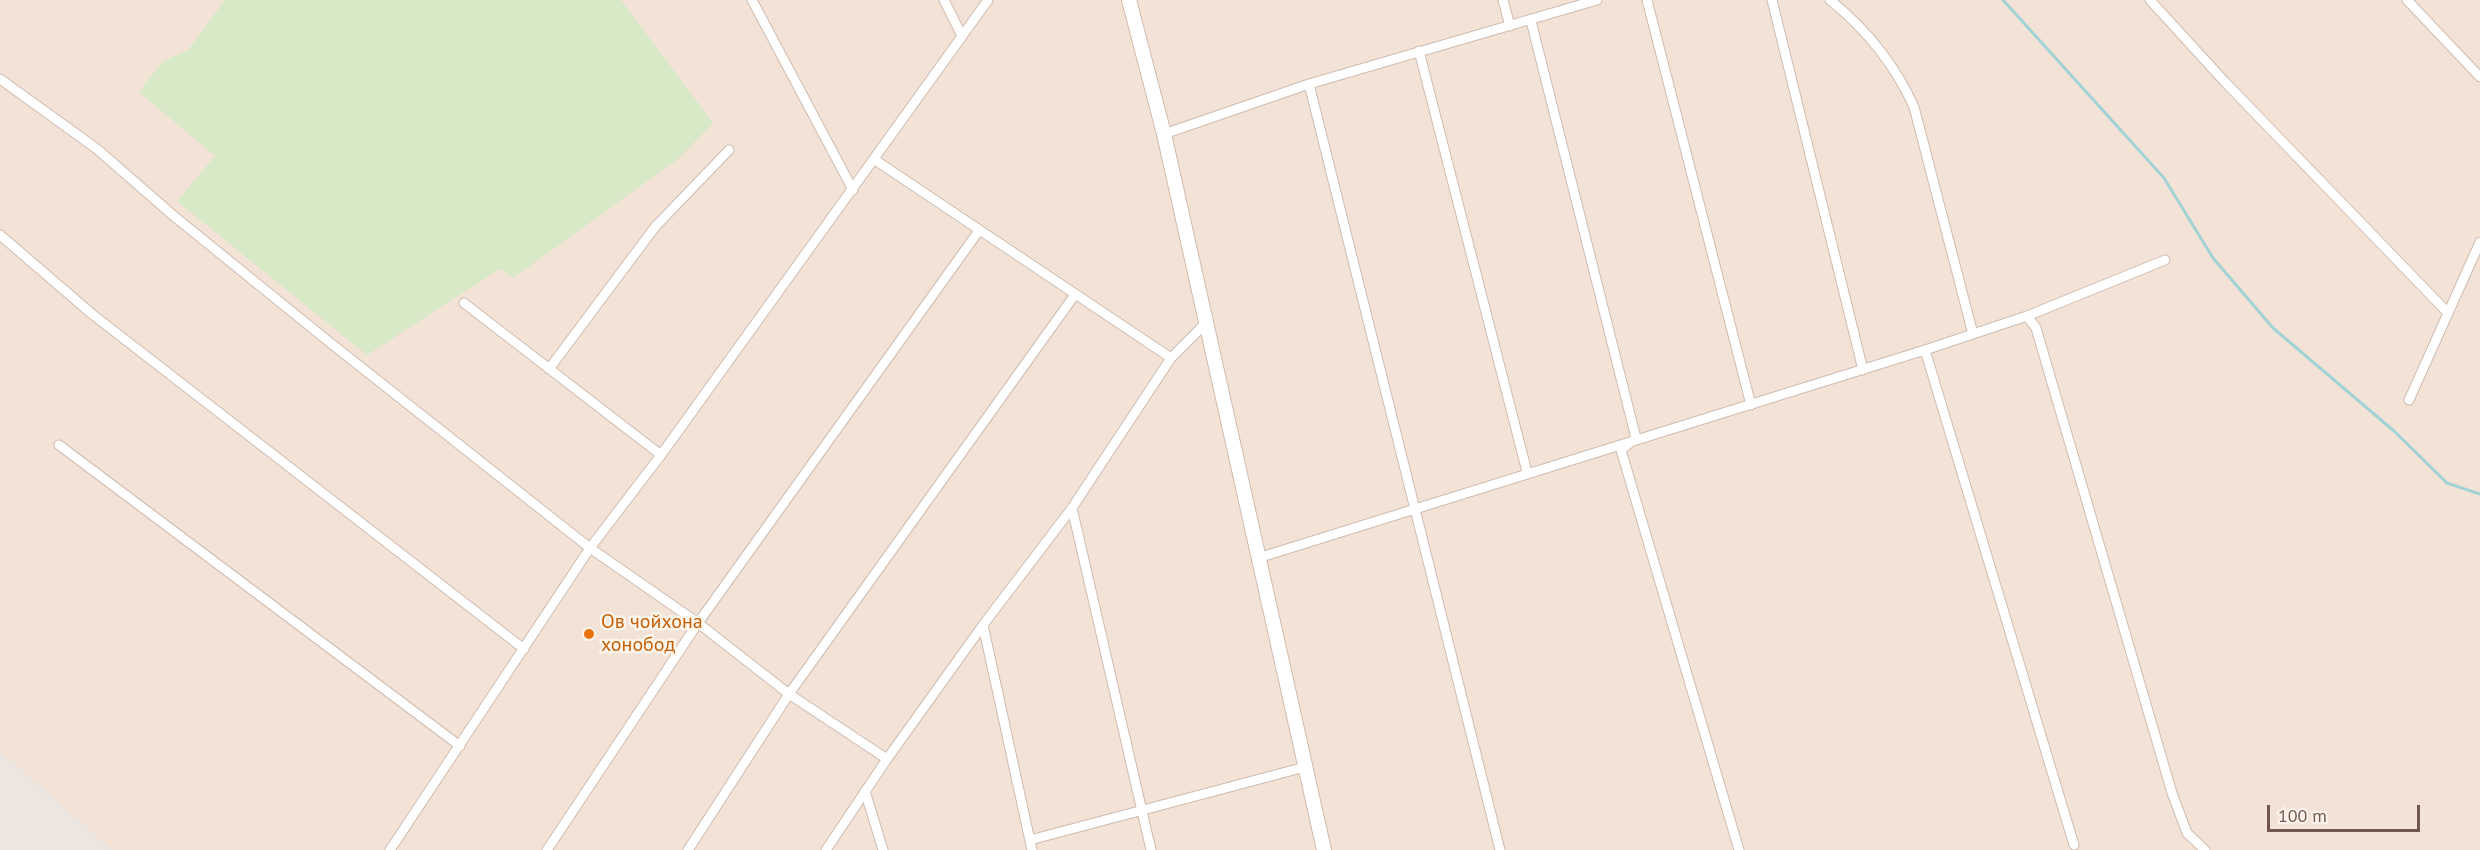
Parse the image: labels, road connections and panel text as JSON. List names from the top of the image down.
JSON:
{
  "places": ["Ов чойхона хонобод"],
  "scale_bar": "100 m"
}
